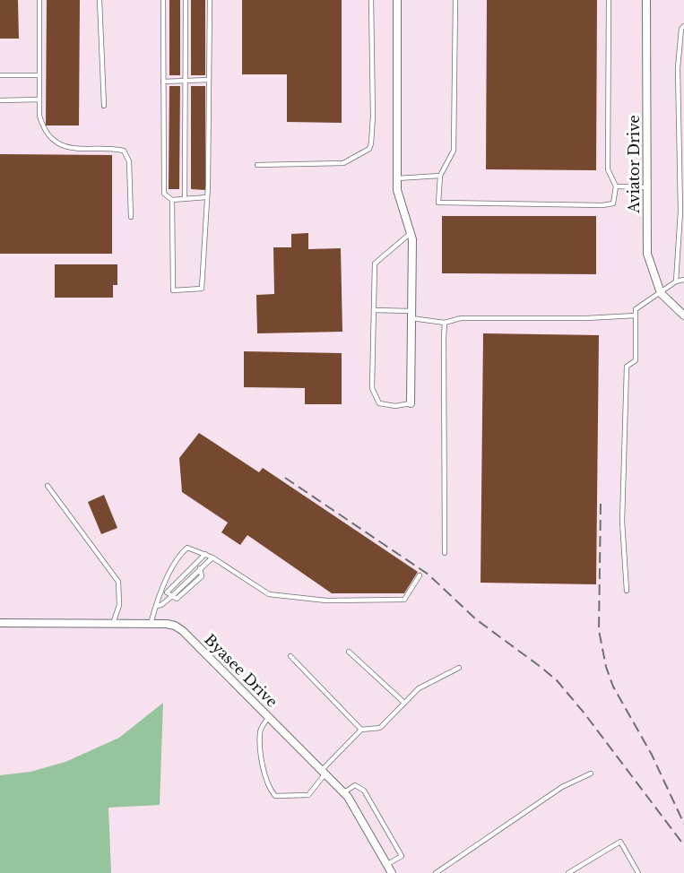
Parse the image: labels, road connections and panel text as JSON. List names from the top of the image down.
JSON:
{
  "streets": {
    "street": ["Aviator Drive", "Byasee Drive"]
  }
}
